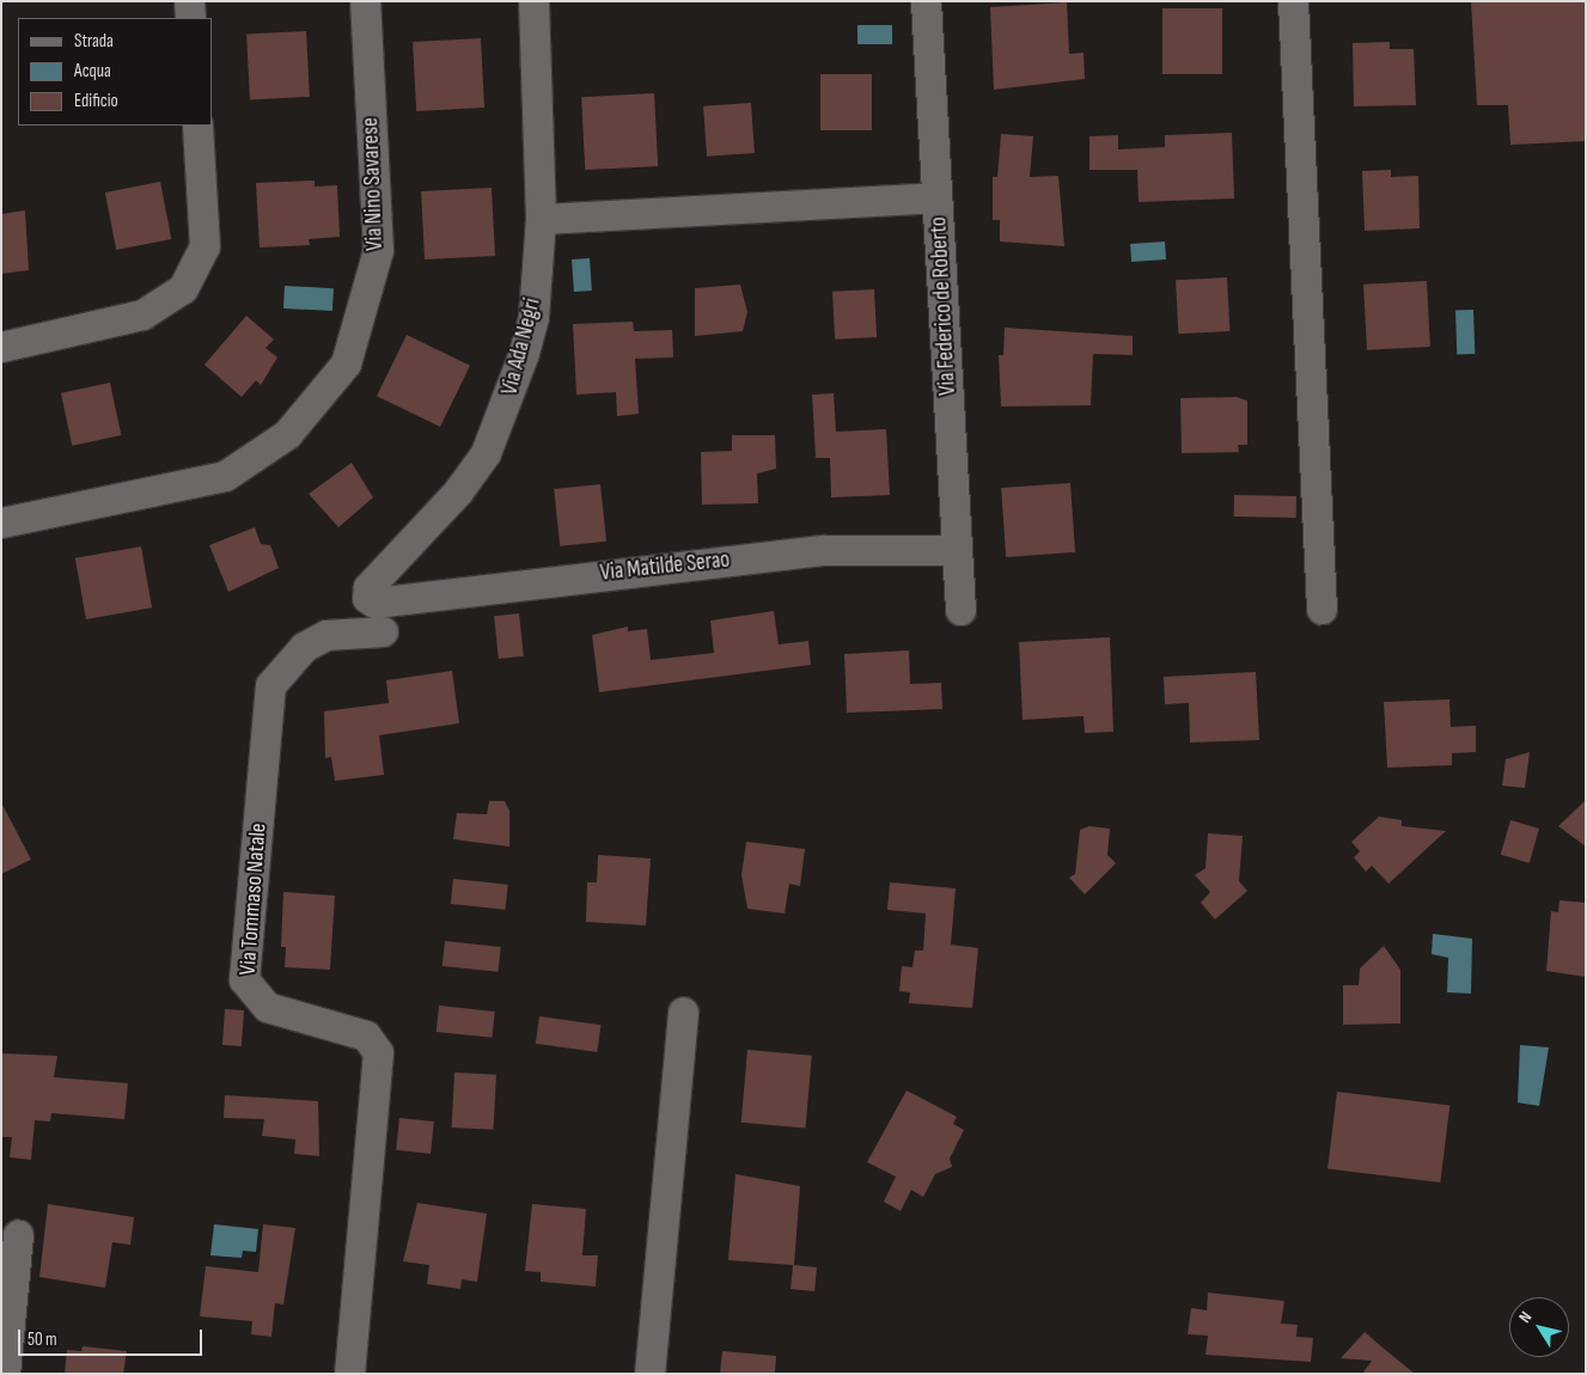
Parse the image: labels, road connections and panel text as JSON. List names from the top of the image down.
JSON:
{
  "streets": {
    "street": [
      "Via Nino Savarese",
      "Via Federico de Roberto",
      "Via Ada Negri",
      "Via Matilde Serao",
      "Via Tommaso Natale"
    ]
  },
  "crossings": [
    ["Via Federico de Roberto", "Via Matilde Serao"],
    ["Via Ada Negri", "Via Matilde Serao"]
  ],
  "legend": ["Strada", "Acqua", "Edificio"],
  "scale_bar": "50 m",
  "north": "top left"
}
